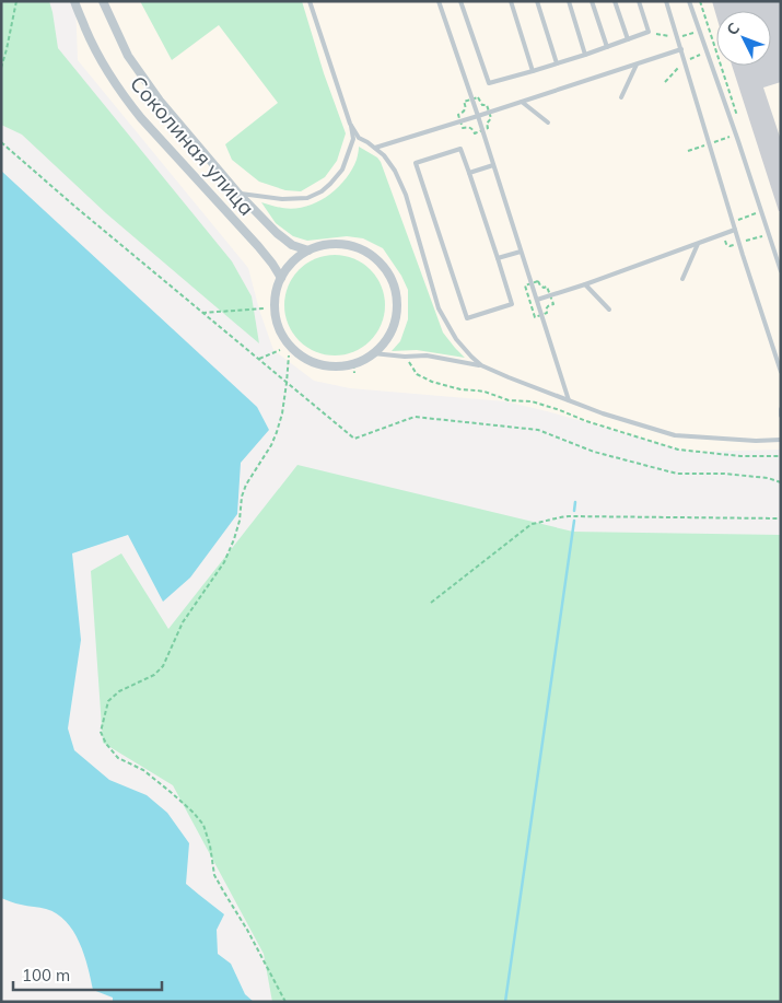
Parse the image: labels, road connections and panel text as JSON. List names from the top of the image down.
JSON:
{
  "streets": {
    "street": ["Соколиная улица"]
  },
  "scale_bar": "100 m",
  "north": "top left"
}
